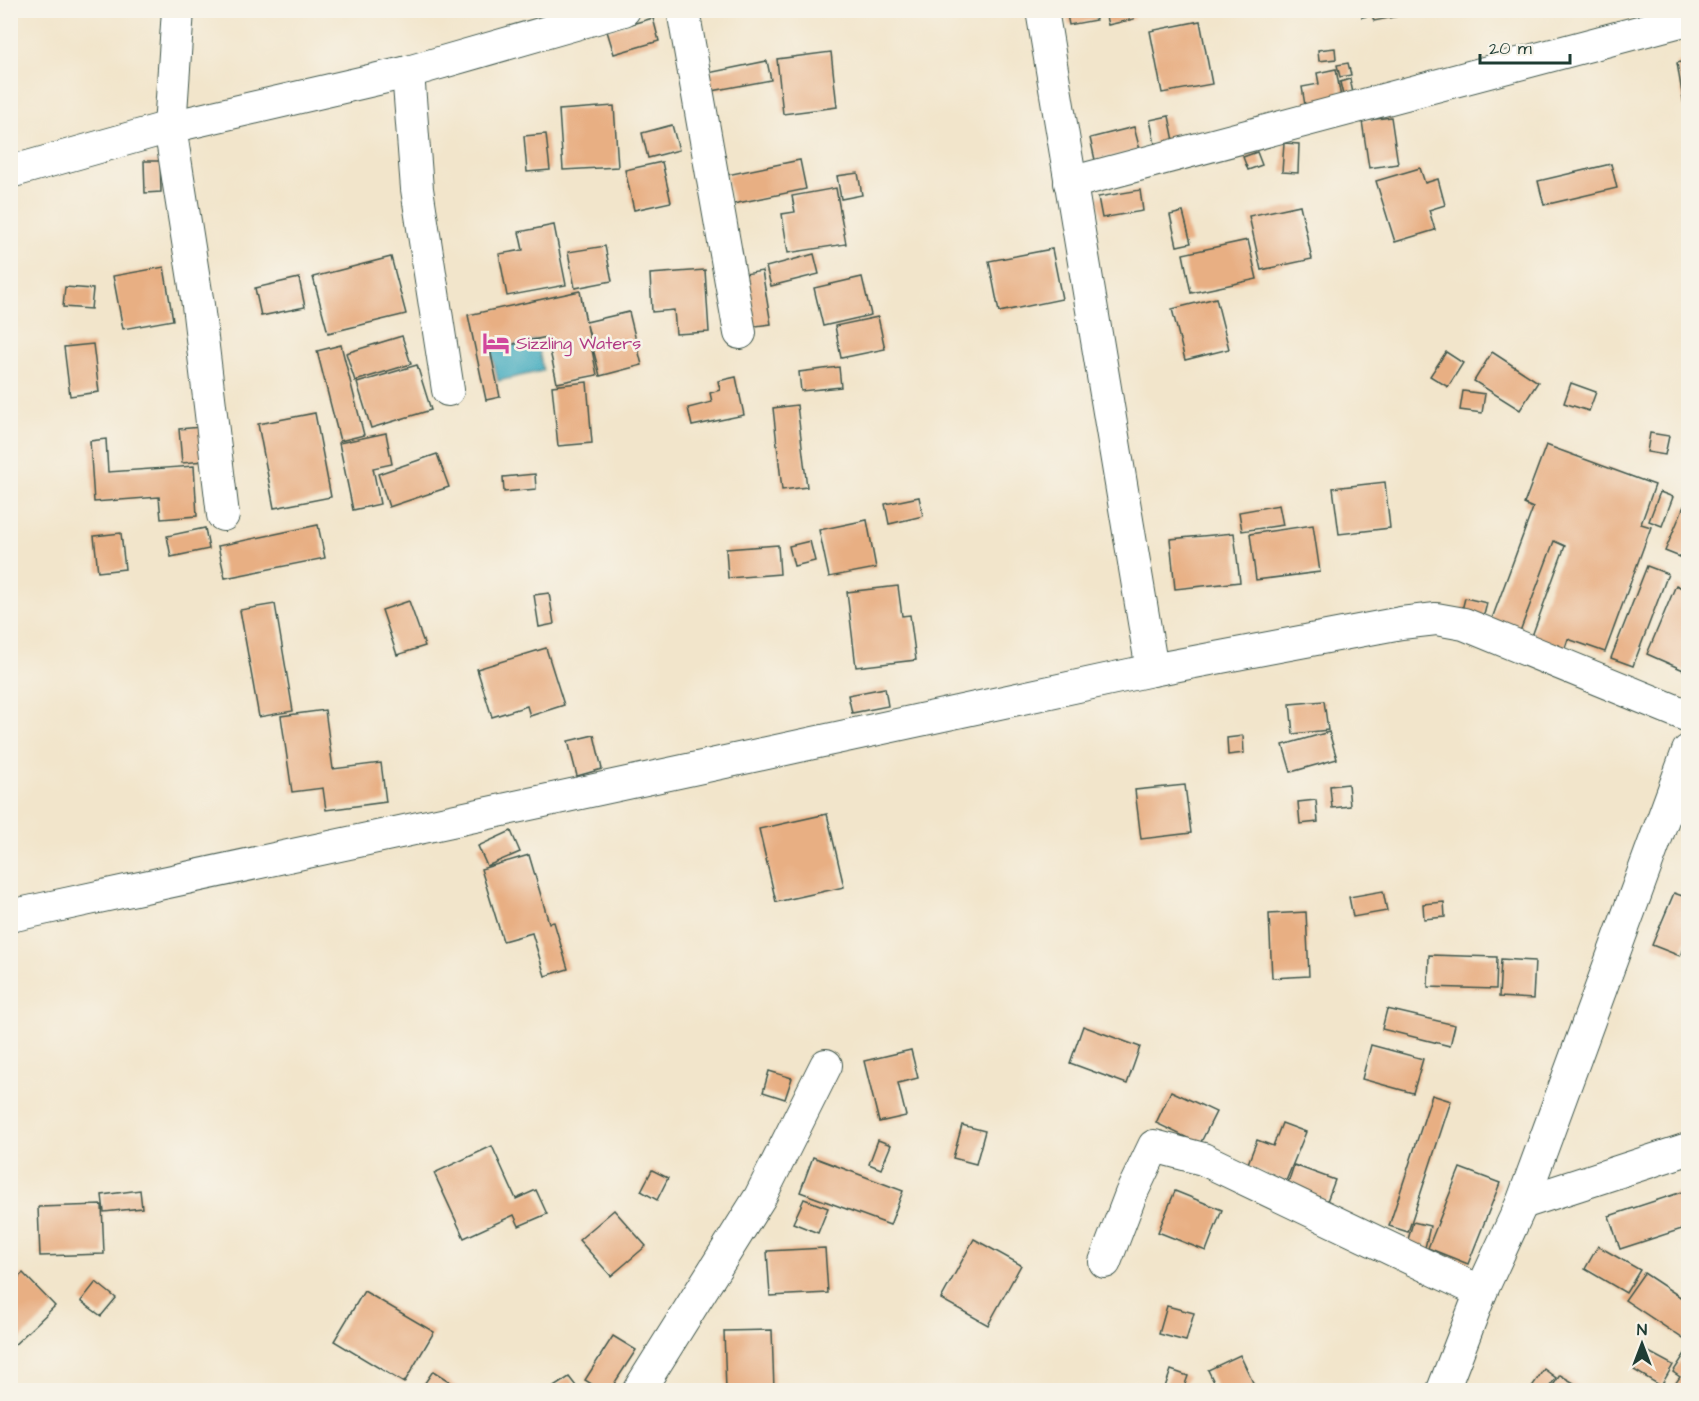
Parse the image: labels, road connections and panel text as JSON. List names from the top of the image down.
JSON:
{
  "places": {
    "hotel": ["Sizzling Waters"]
  },
  "scale_bar": "20 m",
  "north": "top"
}
